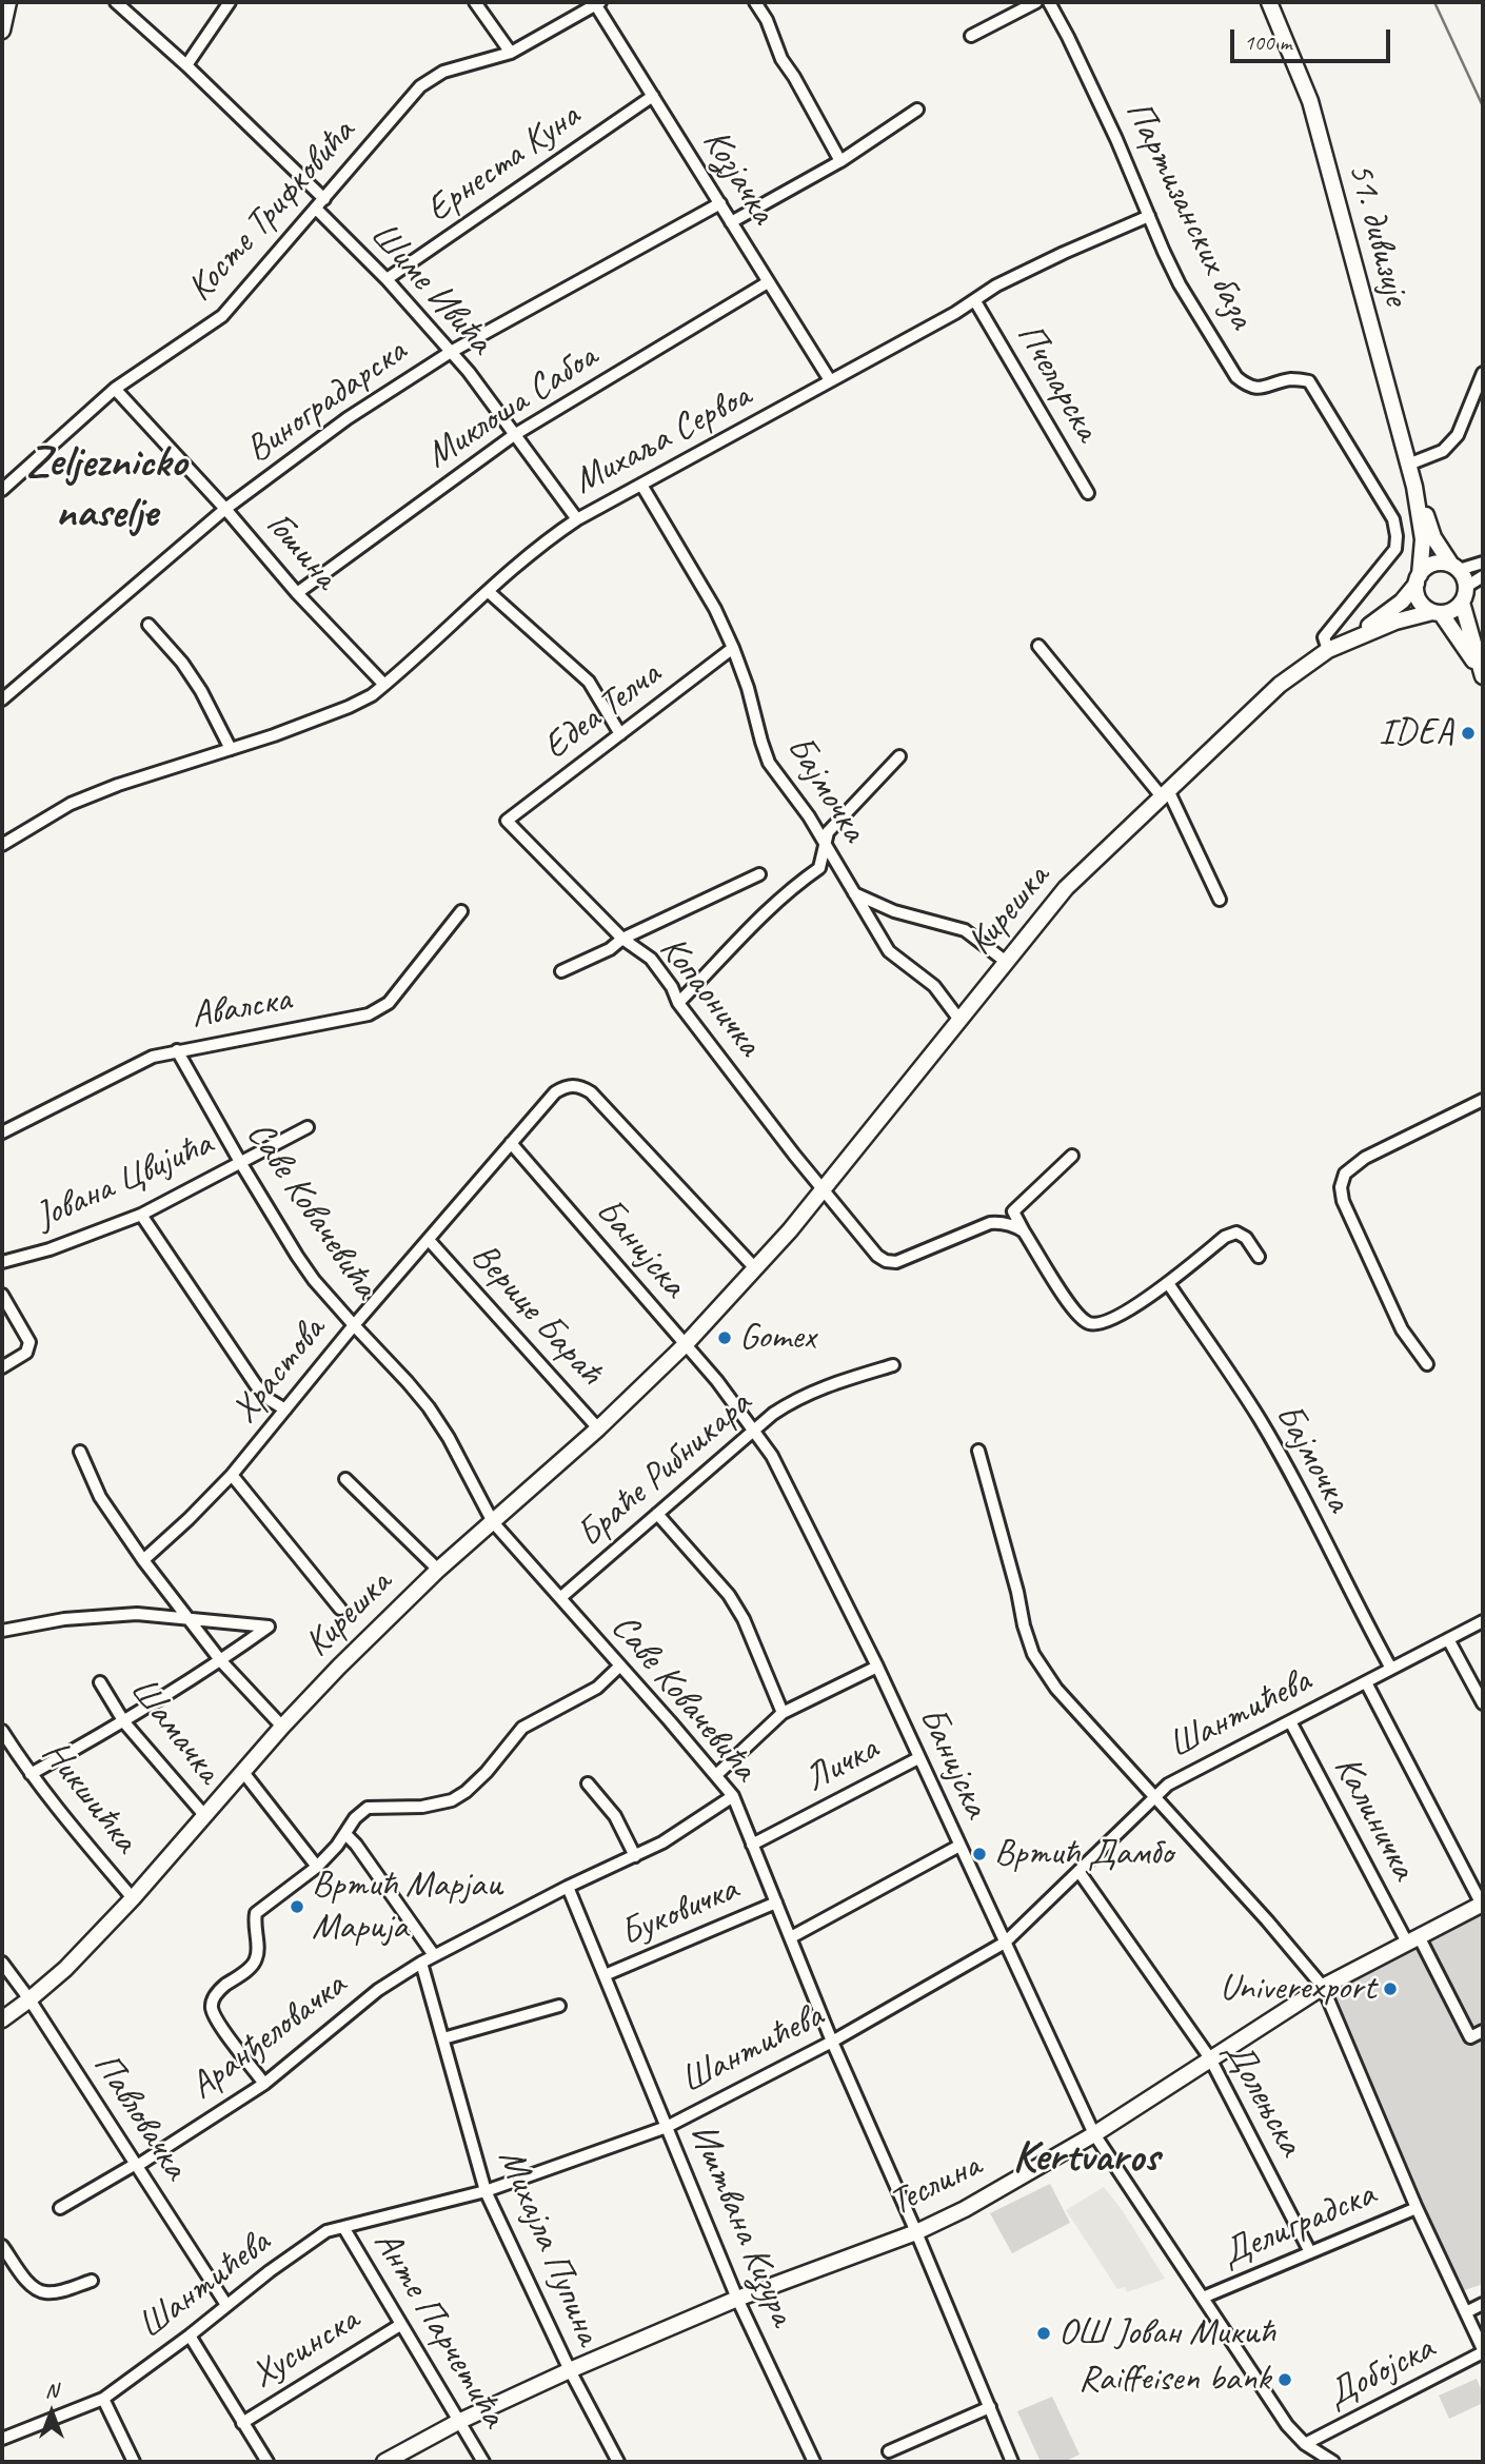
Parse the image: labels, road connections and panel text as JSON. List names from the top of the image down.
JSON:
{
  "streets": {
    "street": [
      "Ернеста Куна",
      "Козјачка",
      "Косте Трифковића",
      "Партизанских база",
      "51. дивизије",
      "Шиме Ивића",
      "Пчеларска",
      "Виноградарска",
      "Миклоша Сабоа",
      "Михаља Сервоа",
      "Гошина",
      "Едеа Телча",
      "Бајмочка",
      "Кирешка",
      "Копаоничка",
      "Авалска",
      "Јована Цвијића",
      "Саве Ковачевића",
      "Банијска",
      "Верице Бараћ",
      "Храстова",
      "Браће Рибникара",
      "Шантићева",
      "Шамачка",
      "Личка",
      "Никшићка",
      "Калиничка",
      "Буковичка",
      "Аранђеловачка",
      "Долењска",
      "Павловачка",
      "Теслина",
      "Иштвана Кизура",
      "Делиградска",
      "Михајла Пупина",
      "Анте Парчетића",
      "Хусинска",
      "Добојска"
    ]
  },
  "crossings": [
    ["Ернеста Куна", "Козјачка"],
    ["Ернеста Куна", "Шиме Ивића"],
    ["Козјачка", "Косте Трифковића"],
    ["Козјачка", "Виноградарска"],
    ["Козјачка", "Миклоша Сабоа"],
    ["Козјачка", "Михаља Сервоа"],
    ["Косте Трифковића", "Шиме Ивића"],
    ["Косте Трифковића", "Гошина"],
    ["Партизанских база", "Михаља Сервоа"],
    ["Партизанских база", "Кирешка"],
    ["51. дивизије", "Кирешка"],
    ["Шиме Ивића", "Виноградарска"],
    ["Шиме Ивића", "Миклоша Сабоа"],
    ["Шиме Ивића", "Михаља Сервоа"],
    ["Пчеларска", "Михаља Сервоа"],
    ["Виноградарска", "Гошина"],
    ["Миклоша Сабоа", "Гошина"],
    ["Михаља Сервоа", "Гошина"],
    ["Михаља Сервоа", "Бајмочка"],
    ["Едеа Телча", "Бајмочка"],
    ["Едеа Телча", "Копаоничка"],
    ["Бајмочка", "Кирешка"],
    ["Бајмочка", "Шантићева"],
    ["Кирешка", "Копаоничка"],
    ["Кирешка", "Саве Ковачевића"],
    ["Кирешка", "Банијска"],
    ["Кирешка", "Верице Бараћ"],
    ["Кирешка", "Шамачка"],
    ["Кирешка", "Никшићка"],
    ["Кирешка", "Павловачка"],
    ["Авалска", "Саве Ковачевића"],
    ["Јована Цвијића", "Саве Ковачевића"],
    ["Саве Ковачевића", "Храстова"],
    ["Саве Ковачевића", "Браће Рибникара"],
    ["Саве Ковачевића", "Шантићева"],
    ["Саве Ковачевића", "Личка"],
    ["Саве Ковачевића", "Буковичка"],
    ["Саве Ковачевића", "Аранђеловачка"],
    ["Саве Ковачевића", "Теслина"],
    ["Банијска", "Храстова"],
    ["Банијска", "Браће Рибникара"],
    ["Банијска", "Шантићева"],
    ["Банијска", "Личка"],
    ["Банијска", "Теслина"],
    ["Банијска", "Делиградска"],
    ["Банијска", "Добојска"],
    ["Верице Бараћ", "Храстова"],
    ["Шантићева", "Калиничка"],
    ["Шантићева", "Долењска"],
    ["Шантићева", "Павловачка"],
    ["Шантићева", "Иштвана Кизура"],
    ["Шантићева", "Михајла Пупина"],
    ["Шантићева", "Анте Парчетића"],
    ["Калиничка", "Теслина"],
    ["Буковичка", "Иштвана Кизура"],
    ["Аранђеловачка", "Павловачка"],
    ["Аранђеловачка", "Иштвана Кизура"],
    ["Аранђеловачка", "Михајла Пупина"],
    ["Долењска", "Теслина"],
    ["Долењска", "Делиградска"],
    ["Теслина", "Иштвана Кизура"],
    ["Теслина", "Михајла Пупина"],
    ["Теслина", "Анте Парчетића"],
    ["Анте Парчетића", "Хусинска"]
  ],
  "districts": ["Zeljeznicko naselje", "Kertvaros"],
  "places": [
    "IDEA",
    "Gomex",
    "Вртић Дамбо",
    "Вртић Марјаи Марија",
    "Univerexport",
    "ОШ Јован Микић",
    "Raiffeisen bank"
  ],
  "scale_bar": "100 m",
  "north": "top"
}
